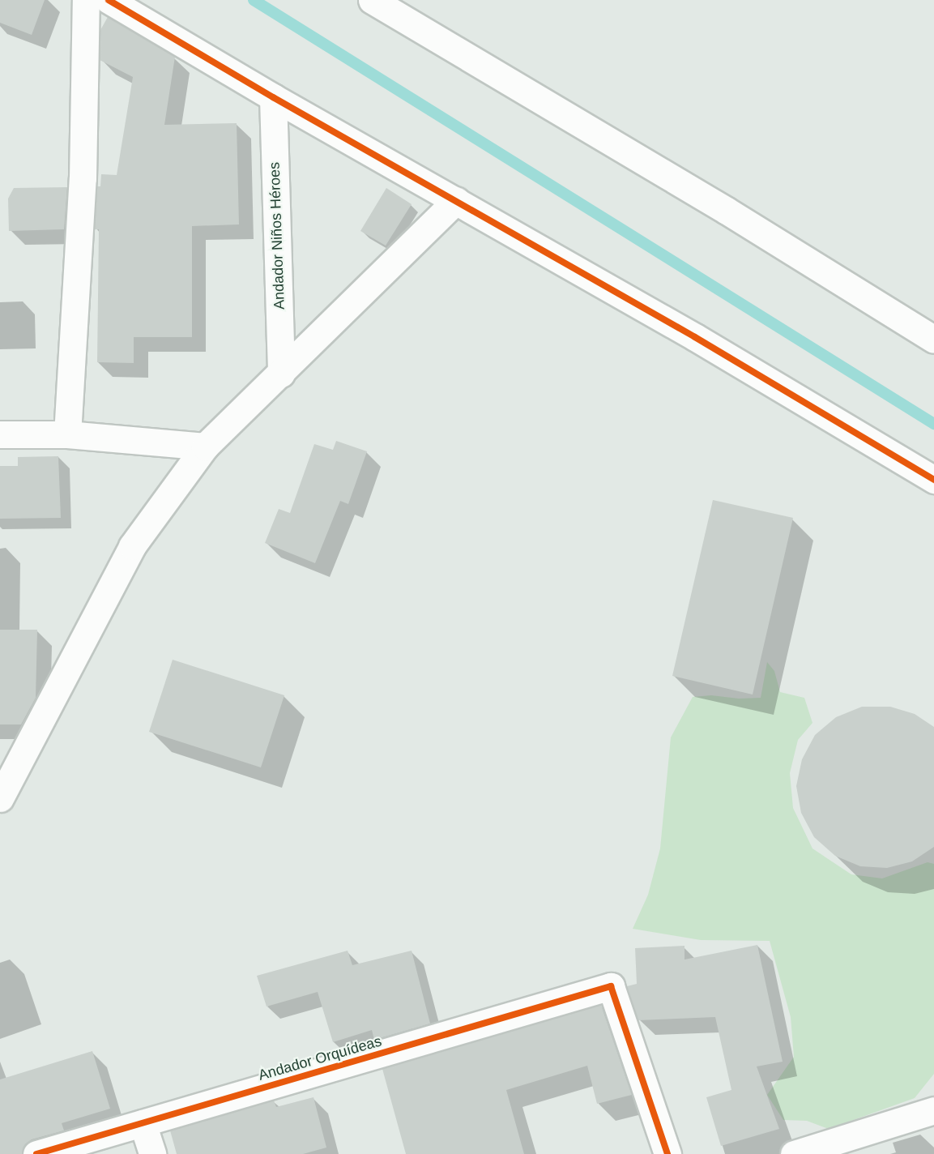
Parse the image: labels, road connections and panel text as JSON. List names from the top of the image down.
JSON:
{
  "streets": {
    "street": ["Andador Niños Héroes", "Andador Orquídeas"]
  }
}
